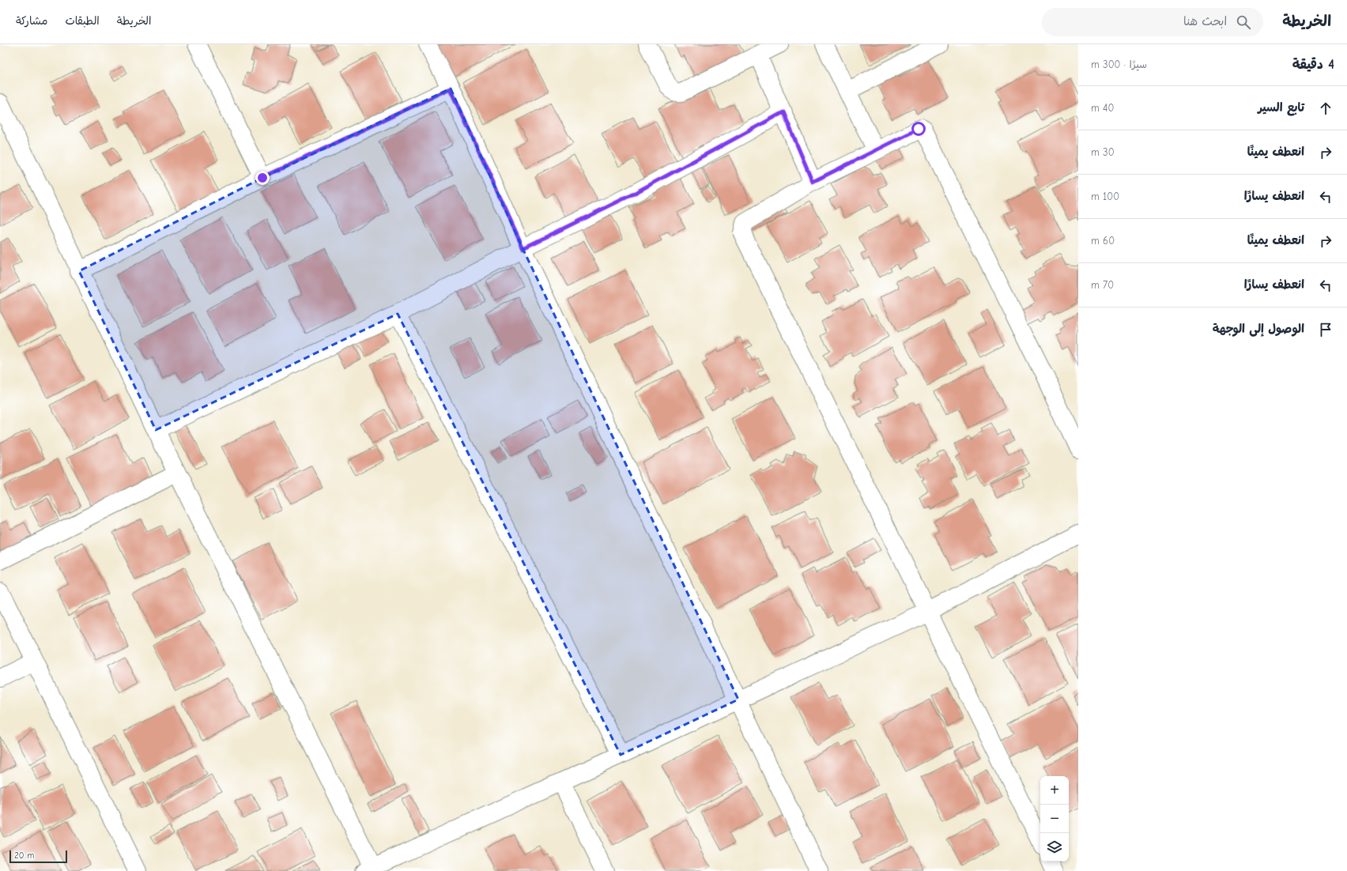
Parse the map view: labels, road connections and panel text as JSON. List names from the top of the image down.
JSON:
{
  "scale_bar": "20 m",
  "page": {
    "header": "الخريطة",
    "search": "ابحث هنا",
    "nav": ["الخريطة", "الطبقات", "مشاركة"],
    "heading": ["4 دقيقة", "سيرًا · 300 m"],
    "list": [
      ["تابع السير", "40 m"],
      ["انعطف يمينًا", "30 m"],
      ["انعطف يسارًا", "100 m"],
      ["انعطف يمينًا", "60 m"],
      ["انعطف يسارًا", "70 m"],
      "الوصول إلى الوجهة"
    ],
    "map_buttons": ["+", "−"],
    "scale": "20 m"
  }
}
